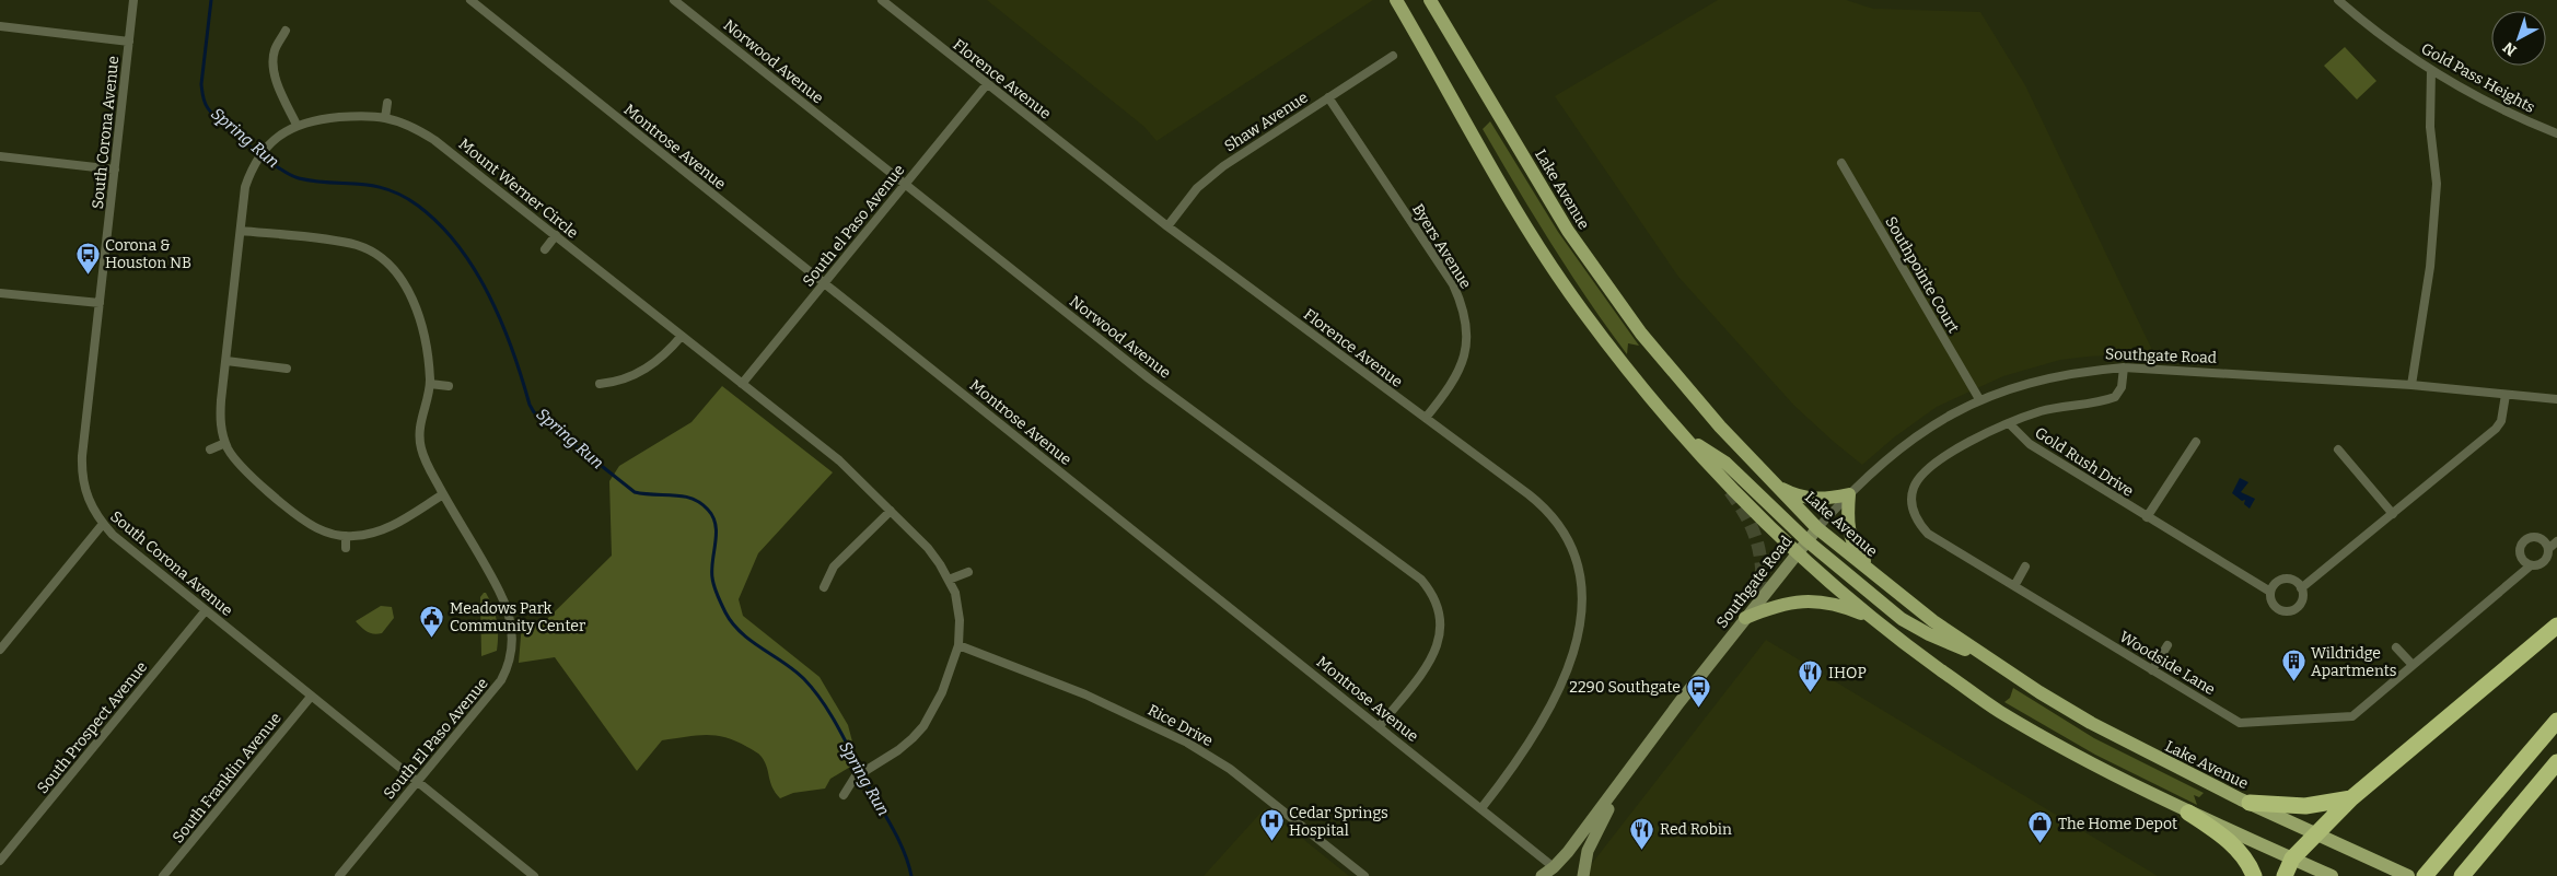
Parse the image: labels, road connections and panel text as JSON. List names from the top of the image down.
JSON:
{
  "streets": {
    "main road": ["Lake Avenue"],
    "street": [
      "Norwood Avenue",
      "Gold Pass Heights",
      "Florence Avenue",
      "Shaw Avenue",
      "South Corona Avenue",
      "Montrose Avenue",
      "Mount Werner Circle",
      "South el Paso Avenue",
      "Byers Avenue",
      "Southpointe Court",
      "Southgate Road",
      "Gold Rush Drive",
      "Woodside Lane",
      "Rice Drive",
      "South Prospect Avenue",
      "South El Paso Avenue",
      "South Franklin Avenue"
    ]
  },
  "crossings": [
    ["Norwood Avenue", "Montrose Avenue"],
    ["Norwood Avenue", "South el Paso Avenue"],
    ["Florence Avenue", "Shaw Avenue"],
    ["Florence Avenue", "Montrose Avenue"],
    ["Florence Avenue", "South el Paso Avenue"],
    ["Florence Avenue", "Byers Avenue"],
    ["Shaw Avenue", "Byers Avenue"],
    ["South Corona Avenue", "South Prospect Avenue"],
    ["South Corona Avenue", "South El Paso Avenue"],
    ["South Corona Avenue", "South Franklin Avenue"],
    ["Montrose Avenue", "South el Paso Avenue"],
    ["Montrose Avenue", "Southgate Road"],
    ["Mount Werner Circle", "South el Paso Avenue"],
    ["Mount Werner Circle", "Rice Drive"],
    ["Mount Werner Circle", "South El Paso Avenue"],
    ["Lake Avenue", "Southgate Road"],
    ["Southpointe Court", "Southgate Road"],
    ["Southgate Road", "Gold Rush Drive"],
    ["Gold Rush Drive", "Woodside Lane"]
  ],
  "water": ["Spring Run"],
  "places": {
    "bus stop": ["Corona & Houston NB", "2290 Southgate"],
    "public building": ["Meadows Park Community Center"],
    "building": ["Wildridge Apartments"],
    "restaurant": ["IHOP", "Red Robin"],
    "hospital": ["Cedar Springs Hospital"],
    "shop": ["The Home Depot"]
  },
  "north": "bottom left"
}
